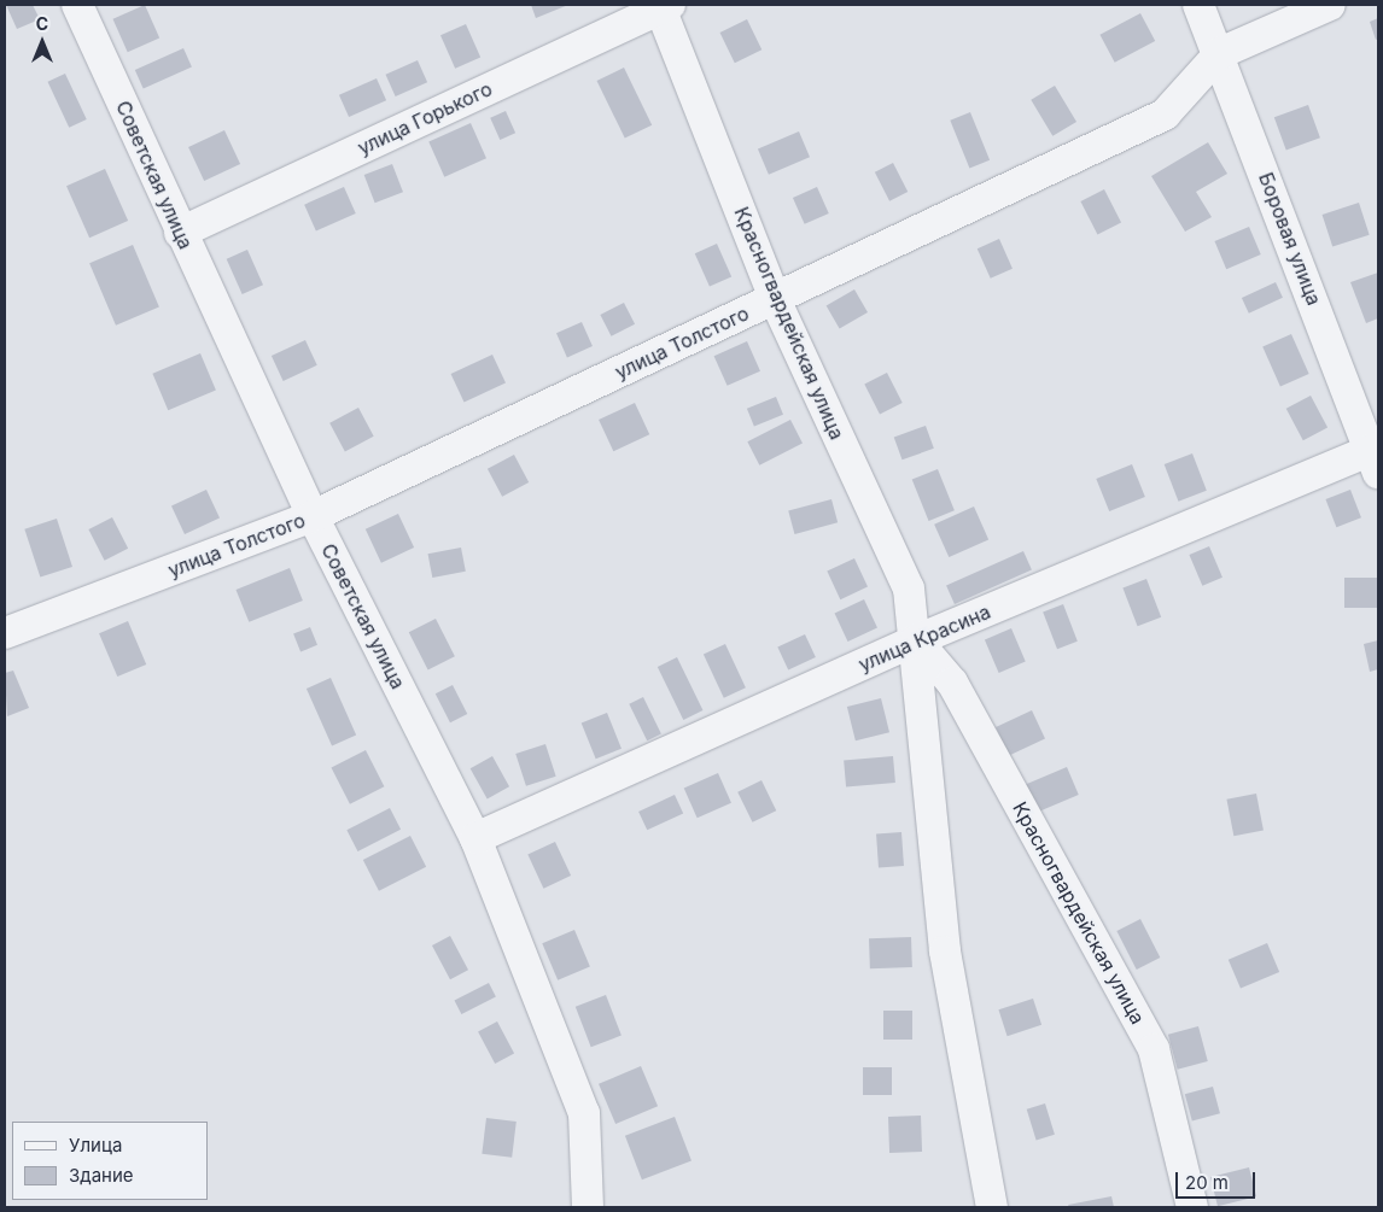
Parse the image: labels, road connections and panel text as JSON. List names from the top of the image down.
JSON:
{
  "streets": {
    "street": [
      "улица Горького",
      "Советская улица",
      "Боровая улица",
      "Красногвардейская улица",
      "улица Толстого",
      "улица Красина"
    ]
  },
  "crossings": [
    ["улица Горького", "Советская улица"],
    ["улица Горького", "Красногвардейская улица"],
    ["Советская улица", "улица Толстого"],
    ["Советская улица", "улица Красина"],
    ["Боровая улица", "улица Толстого"],
    ["Боровая улица", "улица Красина"],
    ["Красногвардейская улица", "улица Толстого"],
    ["Красногвардейская улица", "улица Красина"]
  ],
  "legend": ["Улица", "Здание"],
  "scale_bar": "20 m",
  "north": "top"
}
